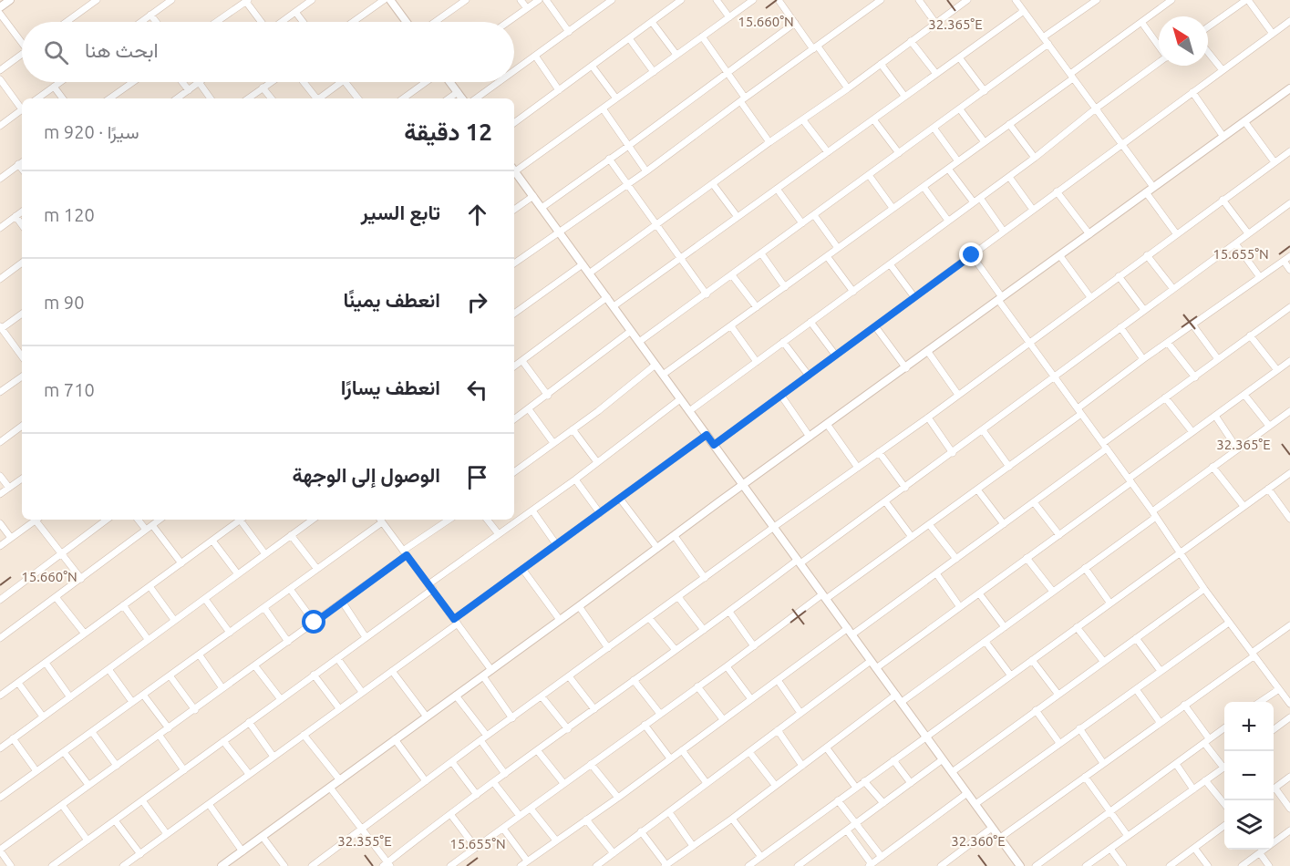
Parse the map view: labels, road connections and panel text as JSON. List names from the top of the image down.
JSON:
{
  "north": "top left",
  "page": {
    "search": "ابحث هنا",
    "heading": ["12 دقيقة", "سيرًا · 920 m"],
    "list": [
      ["تابع السير", "120 m"],
      ["انعطف يمينًا", "90 m"],
      ["انعطف يسارًا", "710 m"],
      "الوصول إلى الوجهة"
    ],
    "map_buttons": ["+", "−"]
  },
  "coordinates": [
    "15.660°N",
    "32.365°E",
    "15.655°N",
    "32.355°E",
    "32.360°E"
  ]
}
